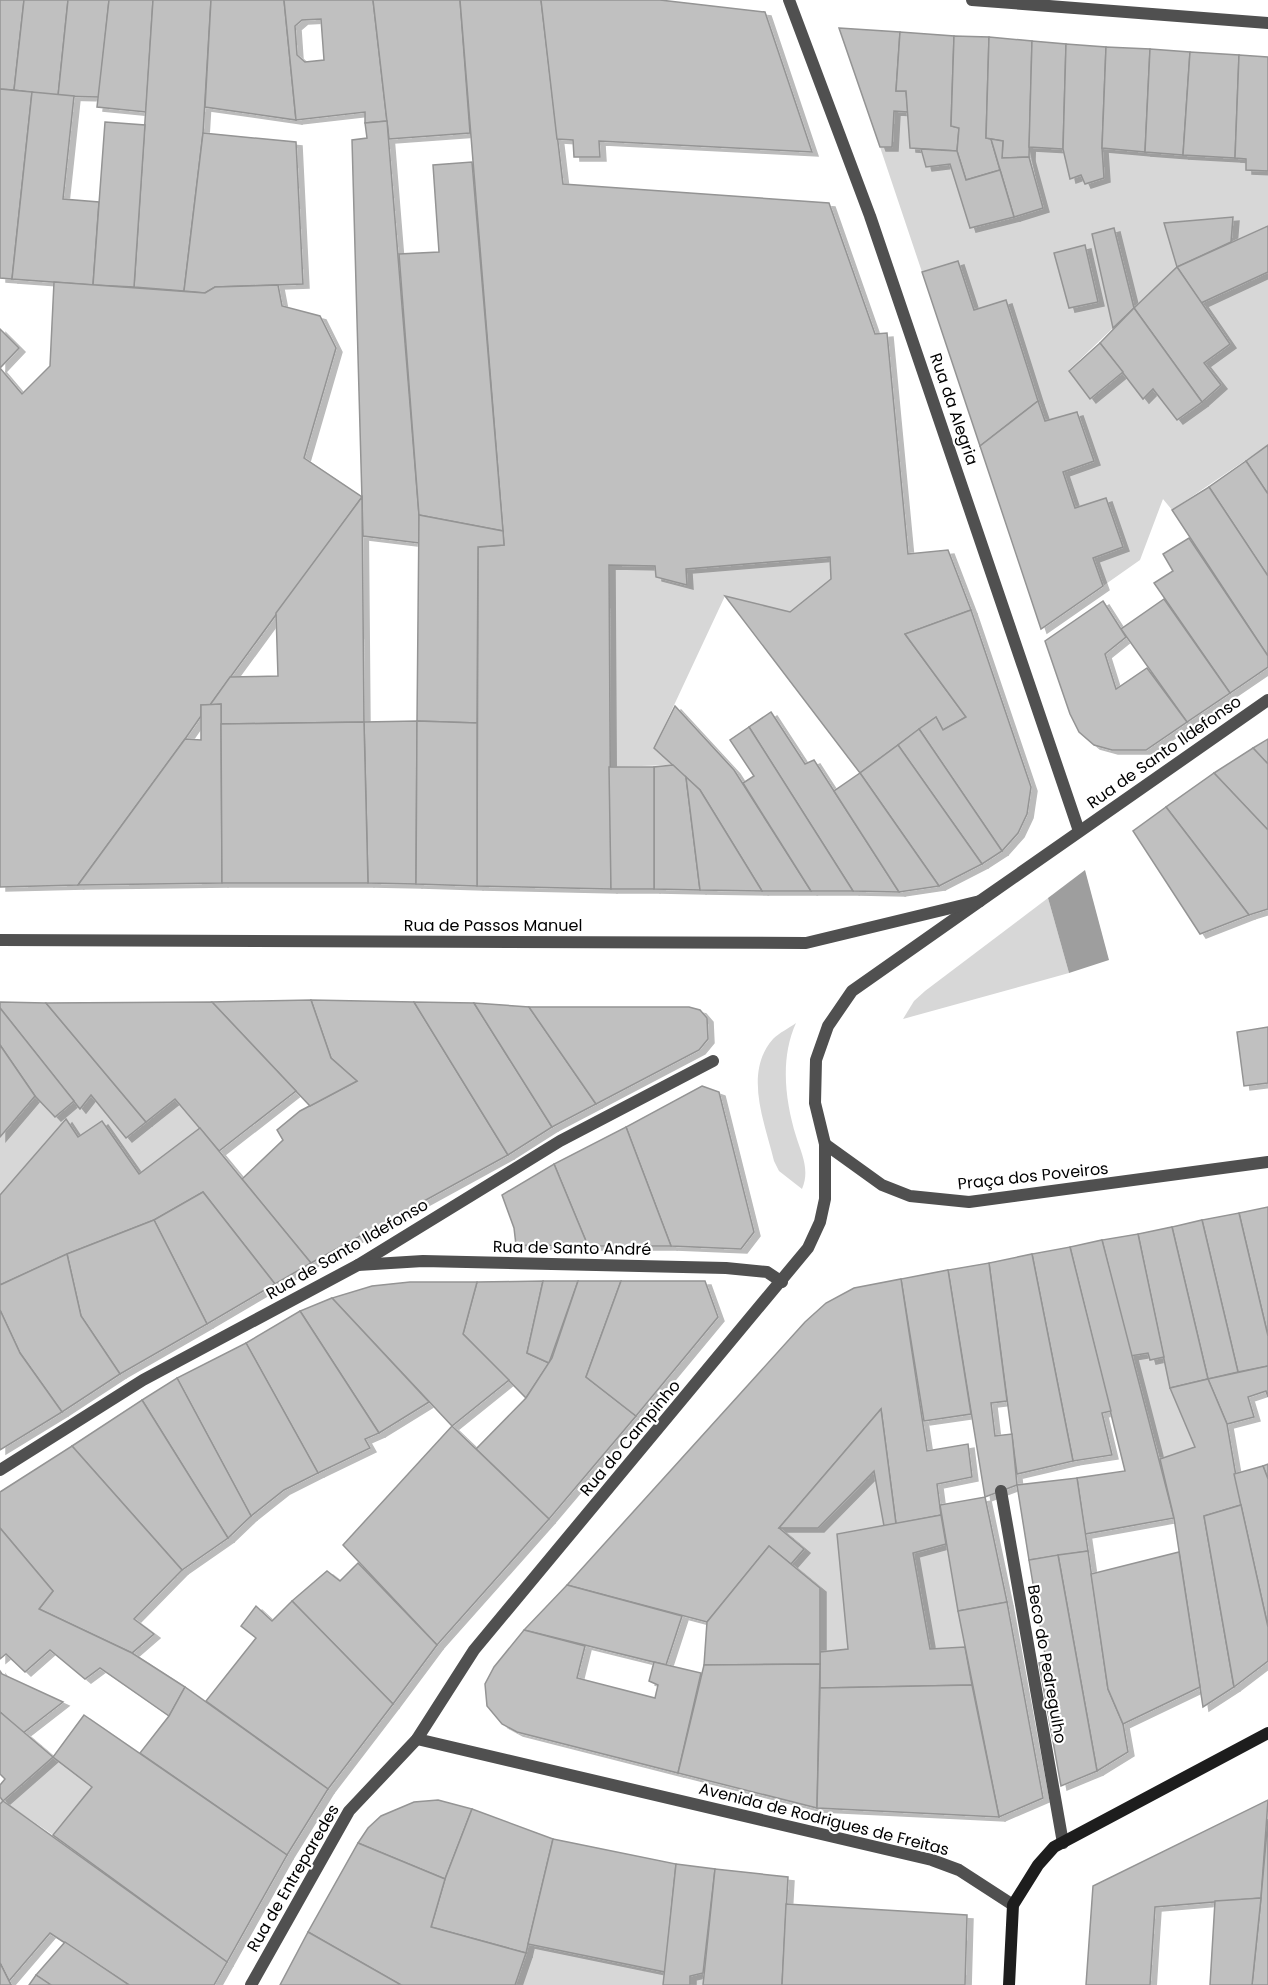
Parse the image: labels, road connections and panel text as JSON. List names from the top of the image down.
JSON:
{
  "streets": {
    "street": [
      "Rua da Alegria",
      "Rua de Santo Ildefonso",
      "Rua de Passos Manuel",
      "Praça dos Poveiros",
      "Rua de Santo André",
      "Rua do Campinho",
      "Beco do Pedregulho",
      "Avenida de Rodrigues de Freitas",
      "Rua de Entreparedes"
    ]
  },
  "crossings": [
    ["Rua da Alegria", "Rua de Santo Ildefonso"],
    ["Rua de Santo Ildefonso", "Rua de Santo André"],
    ["Praça dos Poveiros", "Rua do Campinho"],
    ["Rua de Santo André", "Rua do Campinho"],
    ["Rua do Campinho", "Avenida de Rodrigues de Freitas"],
    ["Rua do Campinho", "Rua de Entreparedes"],
    ["Avenida de Rodrigues de Freitas", "Rua de Entreparedes"]
  ]
}
